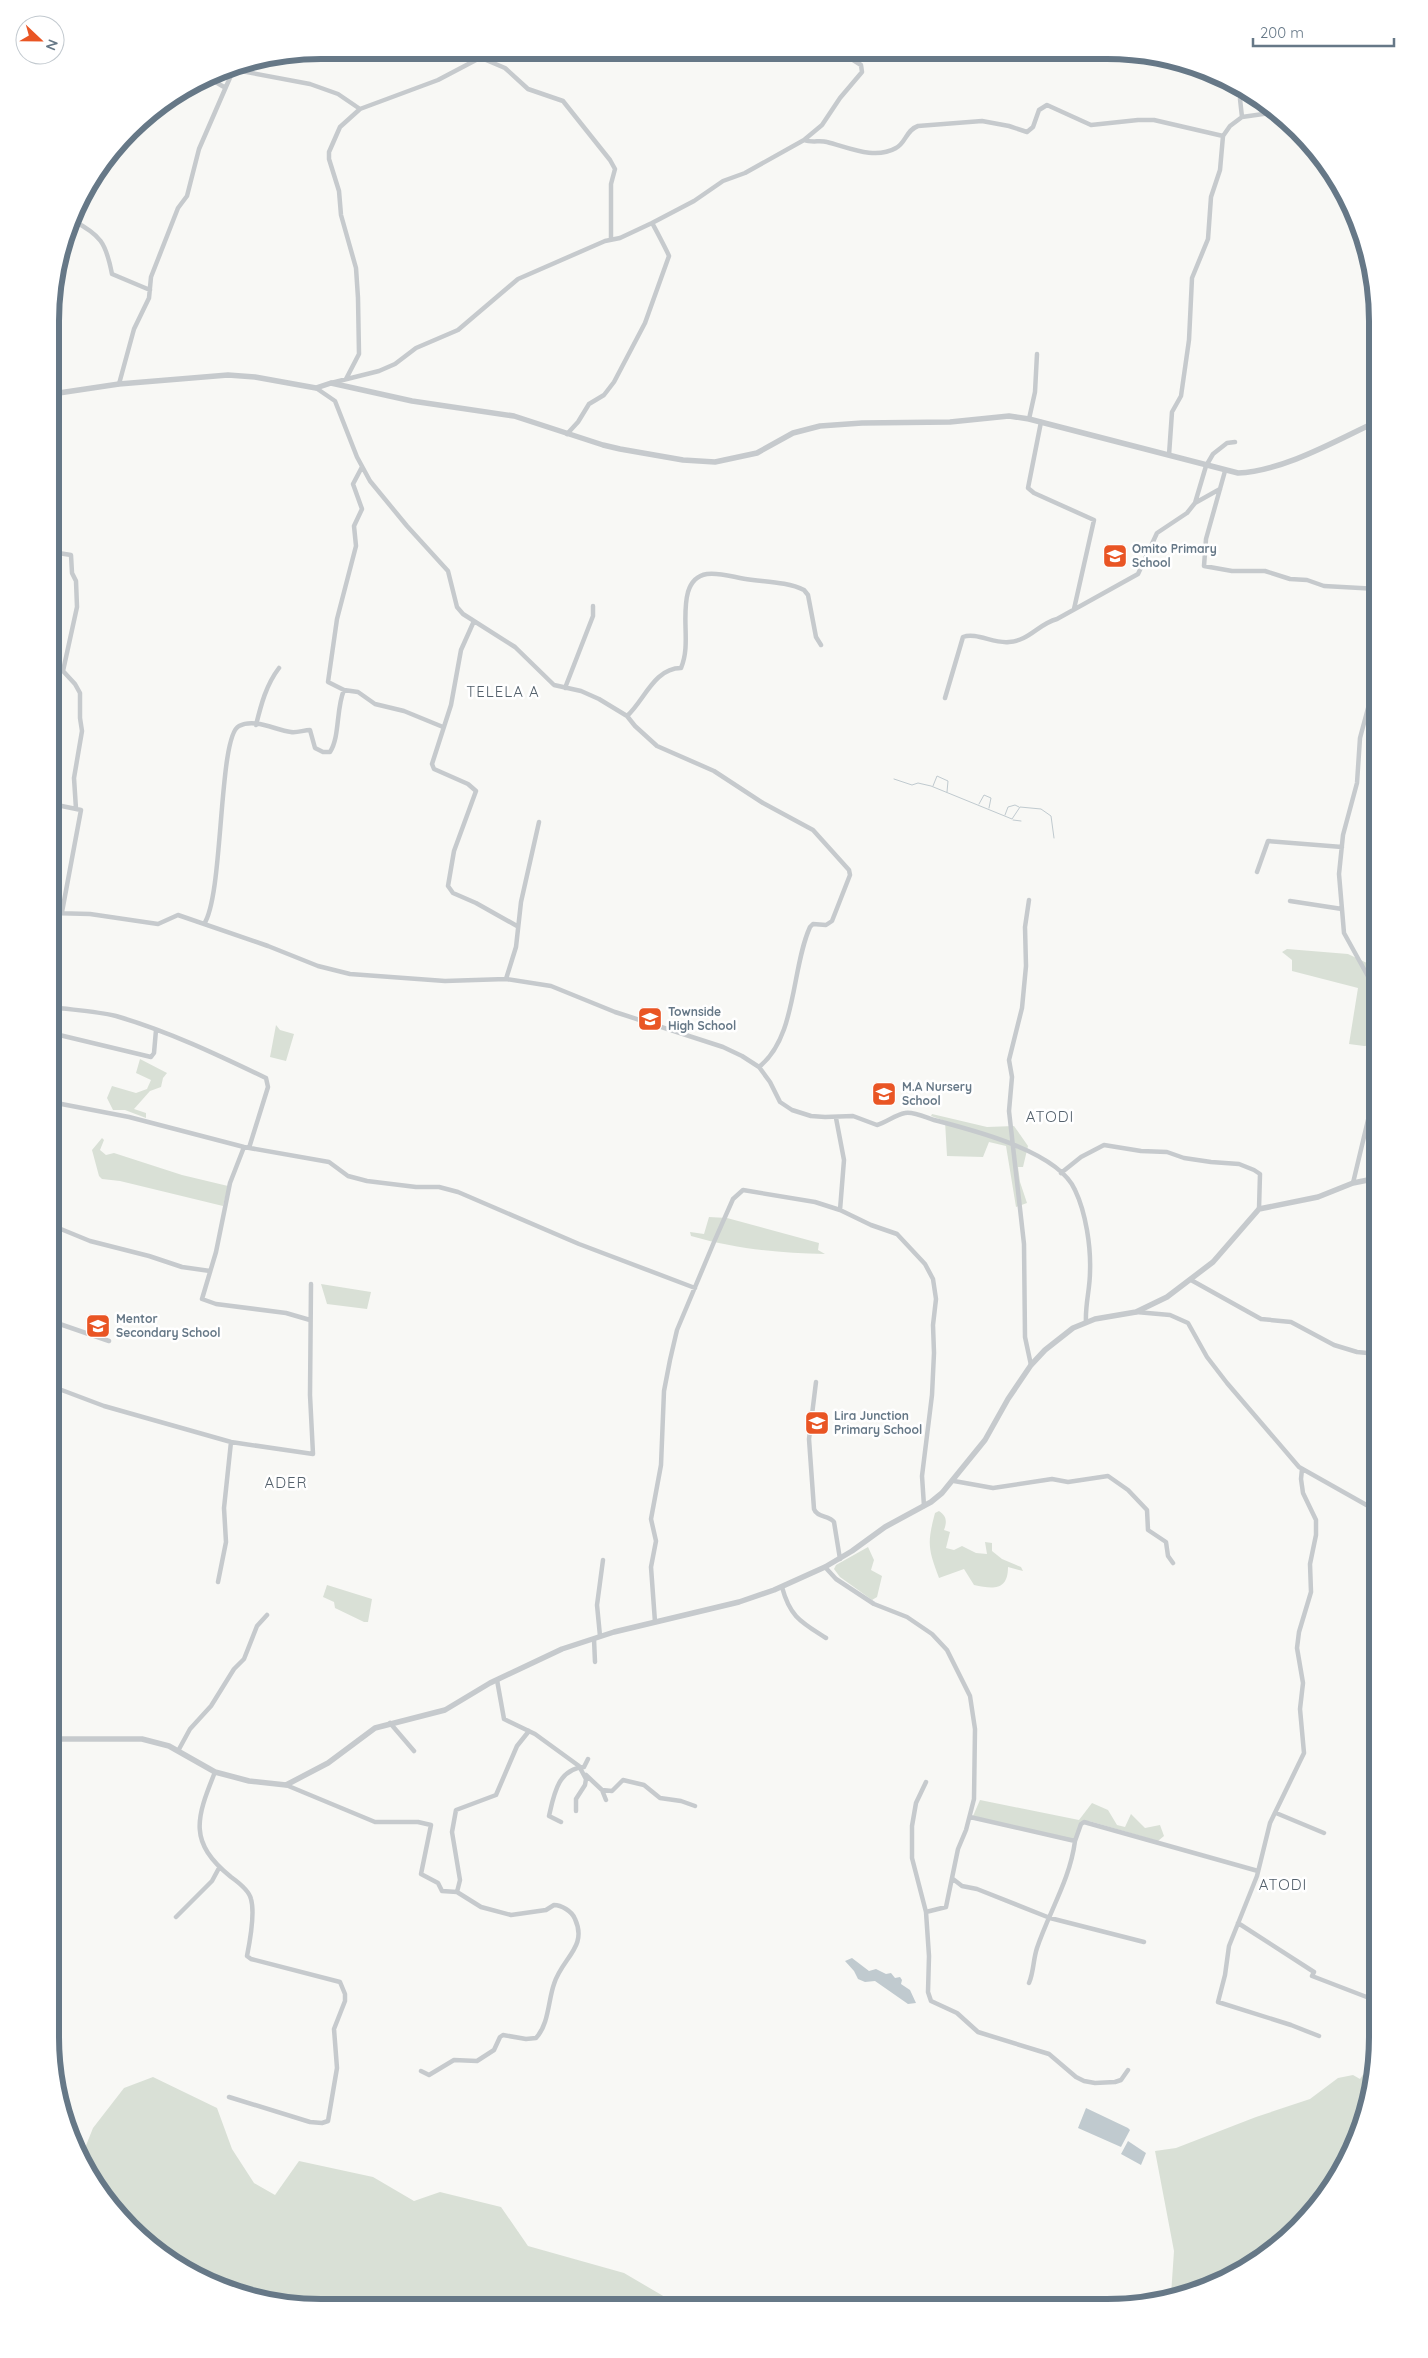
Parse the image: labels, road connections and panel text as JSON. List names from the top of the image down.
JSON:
{
  "districts": [
    "TELELA A",
    "ATODI",
    "ADER",
    "ATODI"
  ],
  "places": {
    "school or university": [
      "Omito Primary School",
      "Townside High School",
      "M.A Nursery School",
      "Mentor Secondary School",
      "Lira Junction Primary School"
    ]
  },
  "scale_bar": "200 m",
  "north": "right"
}
